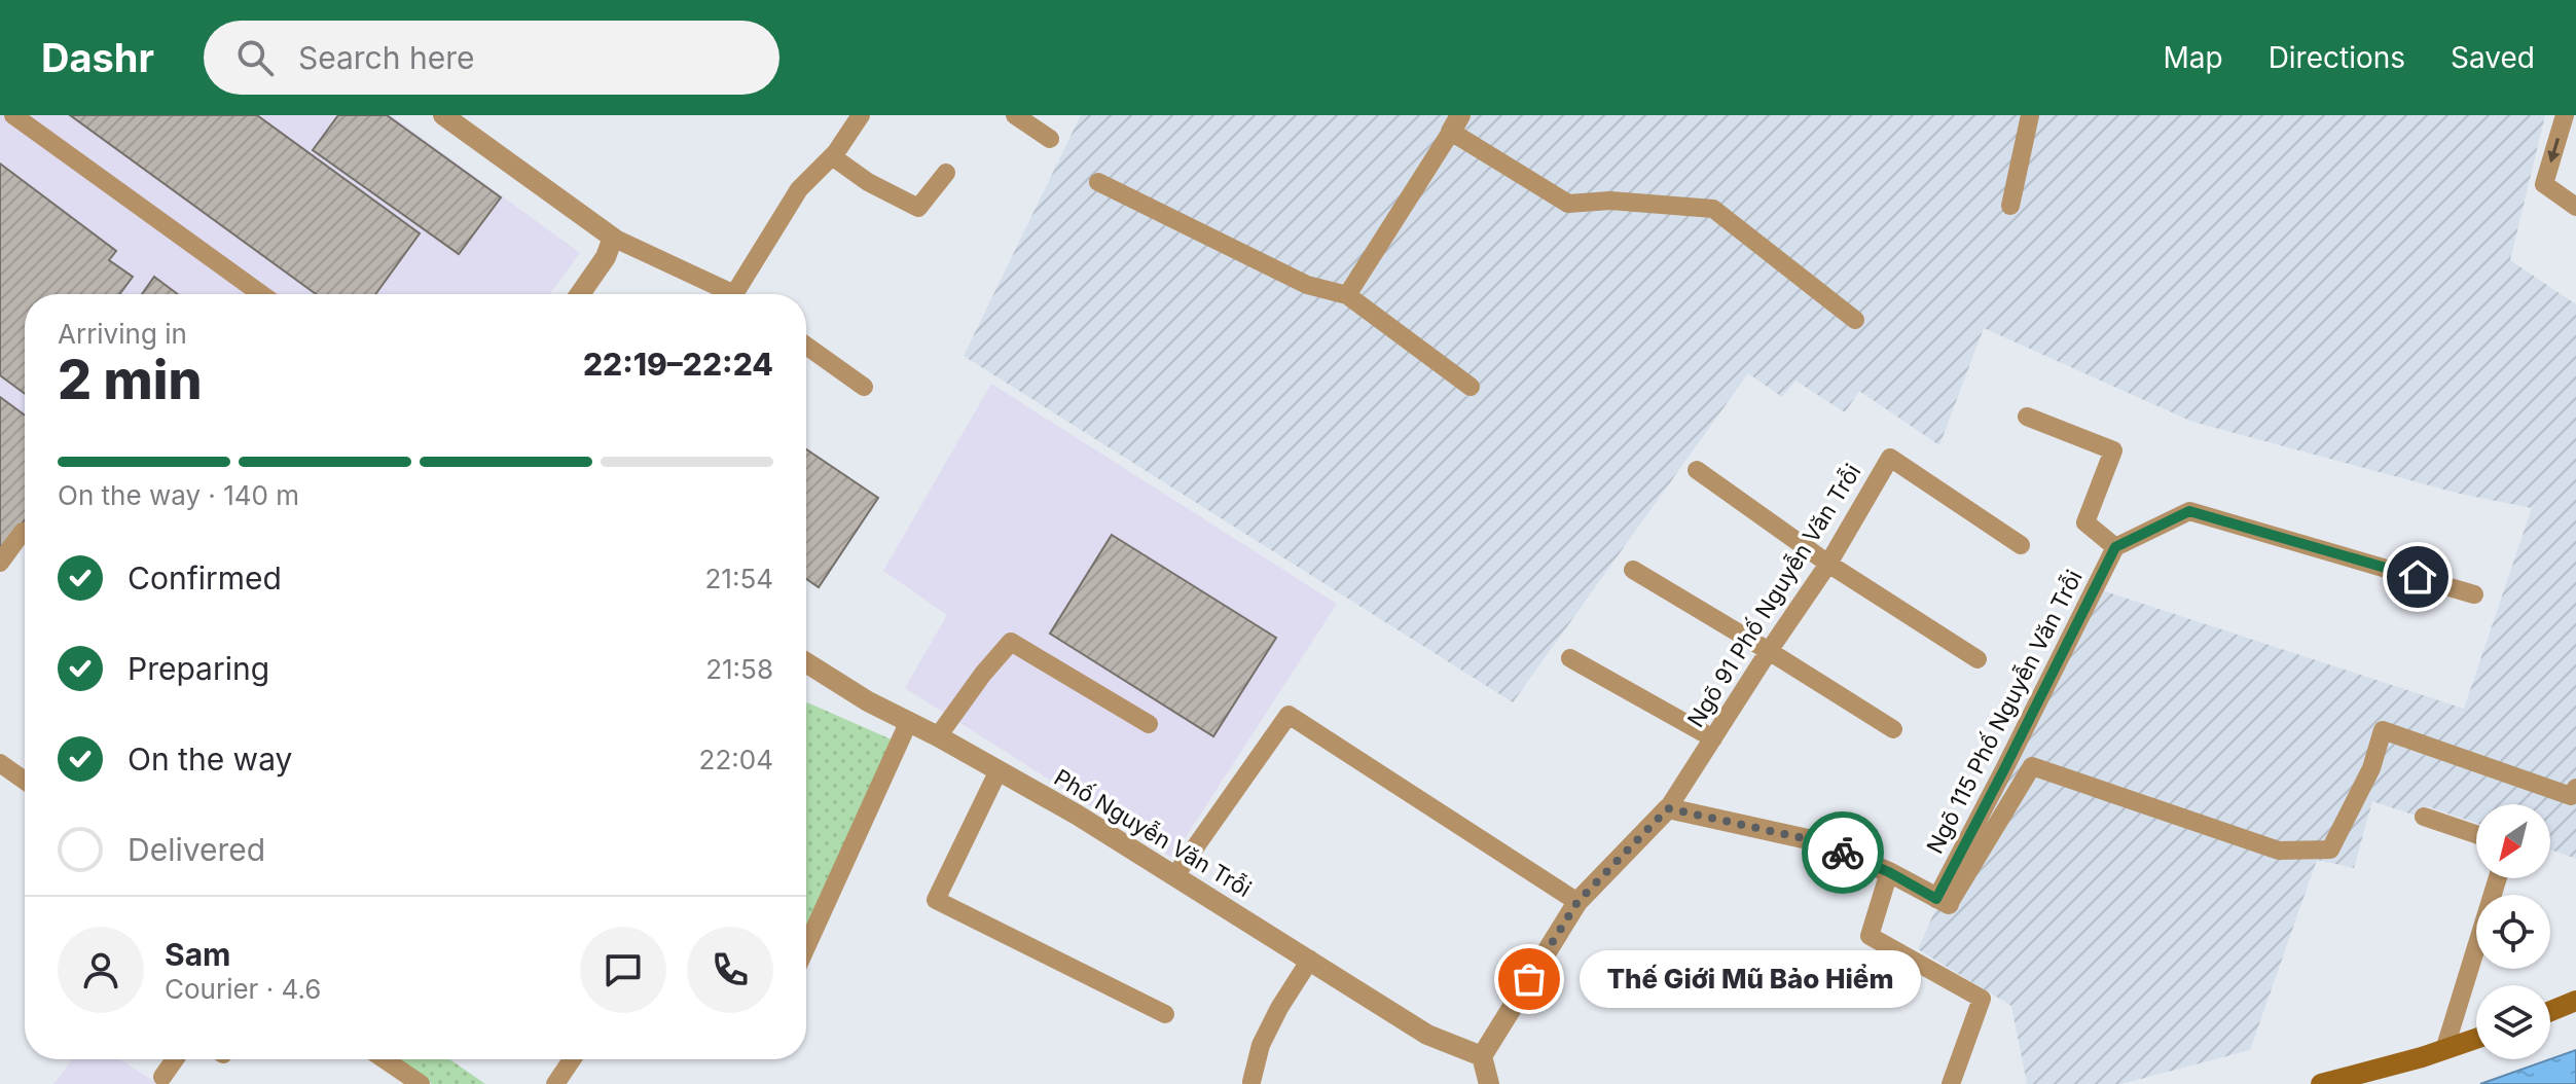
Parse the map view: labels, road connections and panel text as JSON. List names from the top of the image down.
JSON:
{
  "streets": {
    "street": ["Phố Nguyễn Văn Trỗi"],
    "lane": ["Ngõ 91 Phố Nguyễn Văn Trỗi", "Ngõ 115 Phố Nguyễn Văn Trỗi"]
  },
  "places": ["Thế Giới Mũ Bảo Hiểm"],
  "north": "bottom left",
  "page": {
    "header": "Dashr",
    "search": "Search here",
    "nav": ["Map", "Directions", "Saved"],
    "heading": ["2 min", "Arriving in", "22:19–22:24"],
    "panel": ["Sam", "Courier · 4.6"],
    "bar": "On the way · 140 m",
    "list": [
      ["Confirmed", "21:54"],
      ["Preparing", "21:58"],
      ["On the way", "22:04"],
      "Delivered"
    ],
    "bubble": "Thế Giới Mũ Bảo Hiểm"
  }
}
